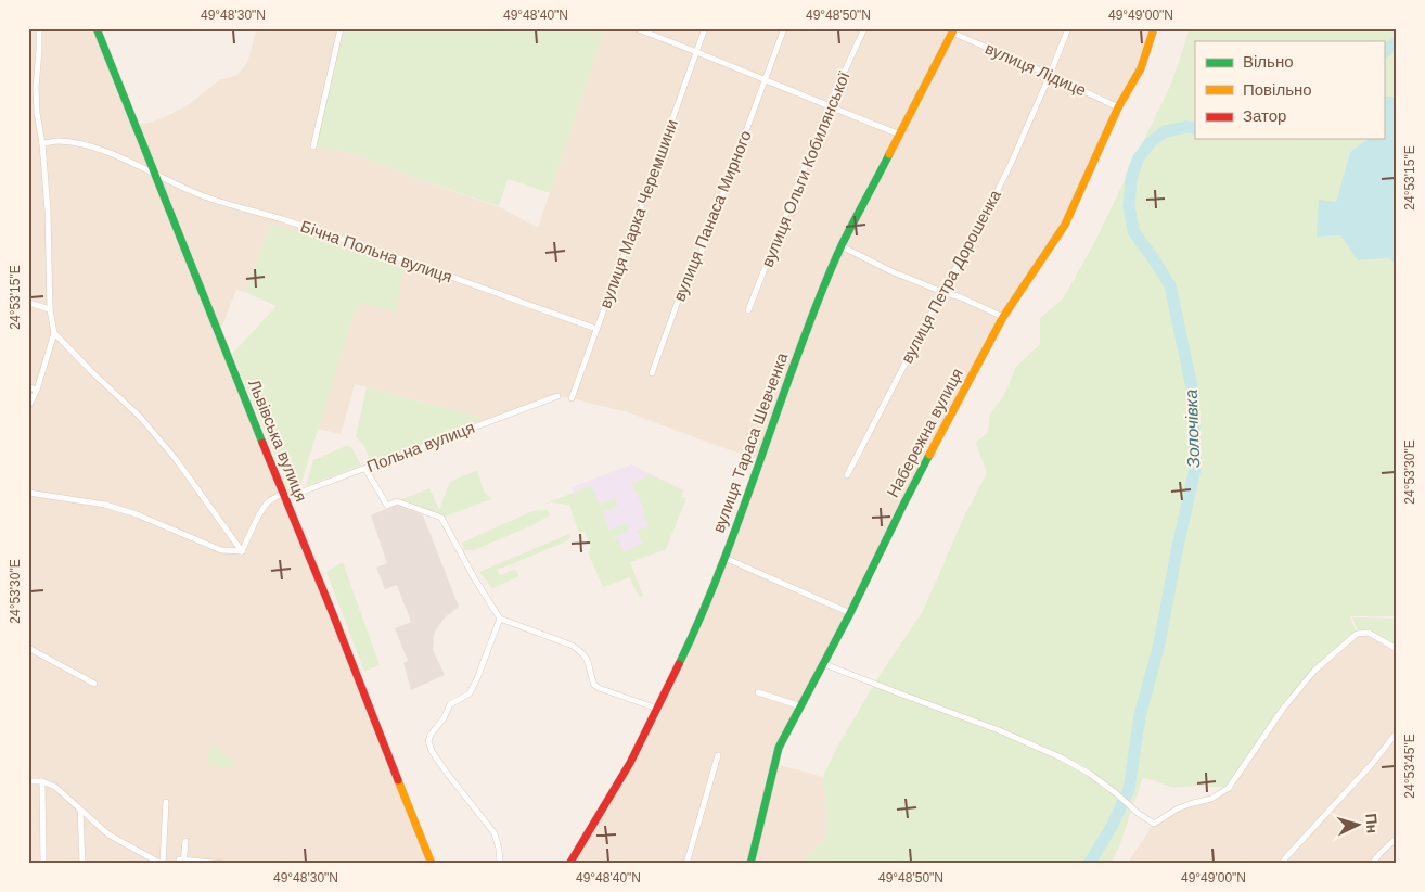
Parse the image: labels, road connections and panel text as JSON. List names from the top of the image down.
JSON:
{
  "streets": {
    "main road": ["Набережна вулиця", "Львівська вулиця", "вулиця Тараса Шевченка"],
    "street": [
      "вулиця Лідице",
      "вулиця Ольги Кобилянської",
      "вулиця Марка Черемшини",
      "вулиця Панаса Мирного",
      "Бічна Польна вулиця",
      "вулиця Петра Дорошенка",
      "Польна вулиця"
    ]
  },
  "crossings": [
    ["вулиця Лідице", "вулиця Петра Дорошенка"],
    ["вулиця Лідице", "Набережна вулиця"],
    ["вулиця Лідице", "вулиця Тараса Шевченка"],
    ["вулиця Марка Черемшини", "Бічна Польна вулиця"],
    ["Бічна Польна вулиця", "Львівська вулиця"],
    ["Львівська вулиця", "Польна вулиця"]
  ],
  "water": ["Золочівка"],
  "legend": ["Вільно", "Повільно", "Затор"],
  "north": "right",
  "coordinates": [
    "49°48'30\"N",
    "49°48'40\"N",
    "49°48'50\"N",
    "49°49'00\"N",
    "24°53'15\"E",
    "24°53'30\"E",
    "24°53'45\"E"
  ]
}
